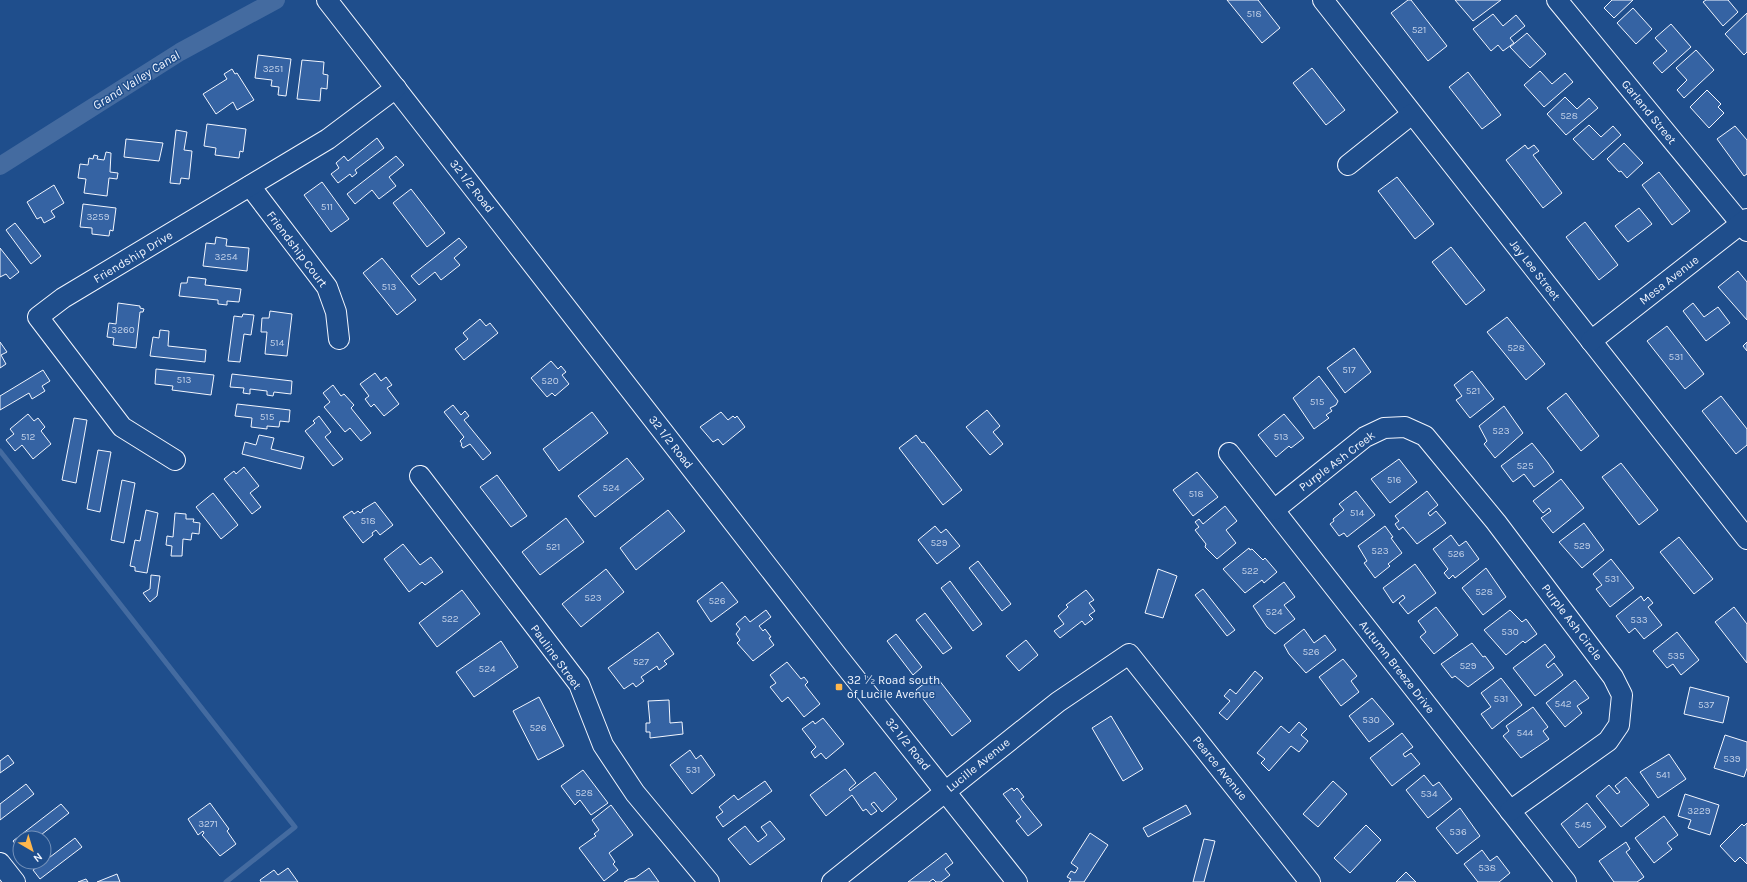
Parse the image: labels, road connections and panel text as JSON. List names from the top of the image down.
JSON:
{
  "streets": {
    "street": [
      "Garland Street",
      "32 1/2 Road",
      "Friendship Court",
      "Friendship Drive",
      "Jay Lee Street",
      "Mesa Avenue",
      "Purple Ash Creek",
      "Purple Ash Circle",
      "Pauline Street",
      "Autumn Breeze Drive",
      "Lucille Avenue",
      "Pearce Avenue"
    ]
  },
  "crossings": [
    ["Garland Street", "Mesa Avenue"],
    ["32 1/2 Road", "Friendship Drive"],
    ["32 1/2 Road", "Lucille Avenue"],
    ["Friendship Court", "Friendship Drive"],
    ["Jay Lee Street", "Mesa Avenue"],
    ["Purple Ash Creek", "Purple Ash Circle"],
    ["Purple Ash Creek", "Autumn Breeze Drive"],
    ["Purple Ash Circle", "Autumn Breeze Drive"],
    ["Lucille Avenue", "Pearce Avenue"]
  ],
  "water": ["Grand Valley Canal"],
  "places": {
    "transit": ["32 ½ Road south of Lucile Avenue"]
  },
  "house_numbers": [
    "518",
    "521",
    "3251",
    "528",
    "511",
    "3259",
    "3254",
    "513",
    "3260",
    "514",
    "528",
    "531",
    "517",
    "513",
    "520",
    "521",
    "515",
    "515",
    "523",
    "512",
    "513",
    "525",
    "516",
    "524",
    "518",
    "514",
    "518",
    "529",
    "529",
    "521",
    "523",
    "526",
    "522",
    "531",
    "528",
    "523",
    "526",
    "524",
    "522",
    "533",
    "530",
    "526",
    "535",
    "527",
    "529",
    "524",
    "531",
    "542",
    "537",
    "530",
    "526",
    "544",
    "539",
    "531",
    "541",
    "528",
    "534",
    "3229",
    "3271",
    "545",
    "536",
    "538"
  ],
  "north": "bottom right"
}
